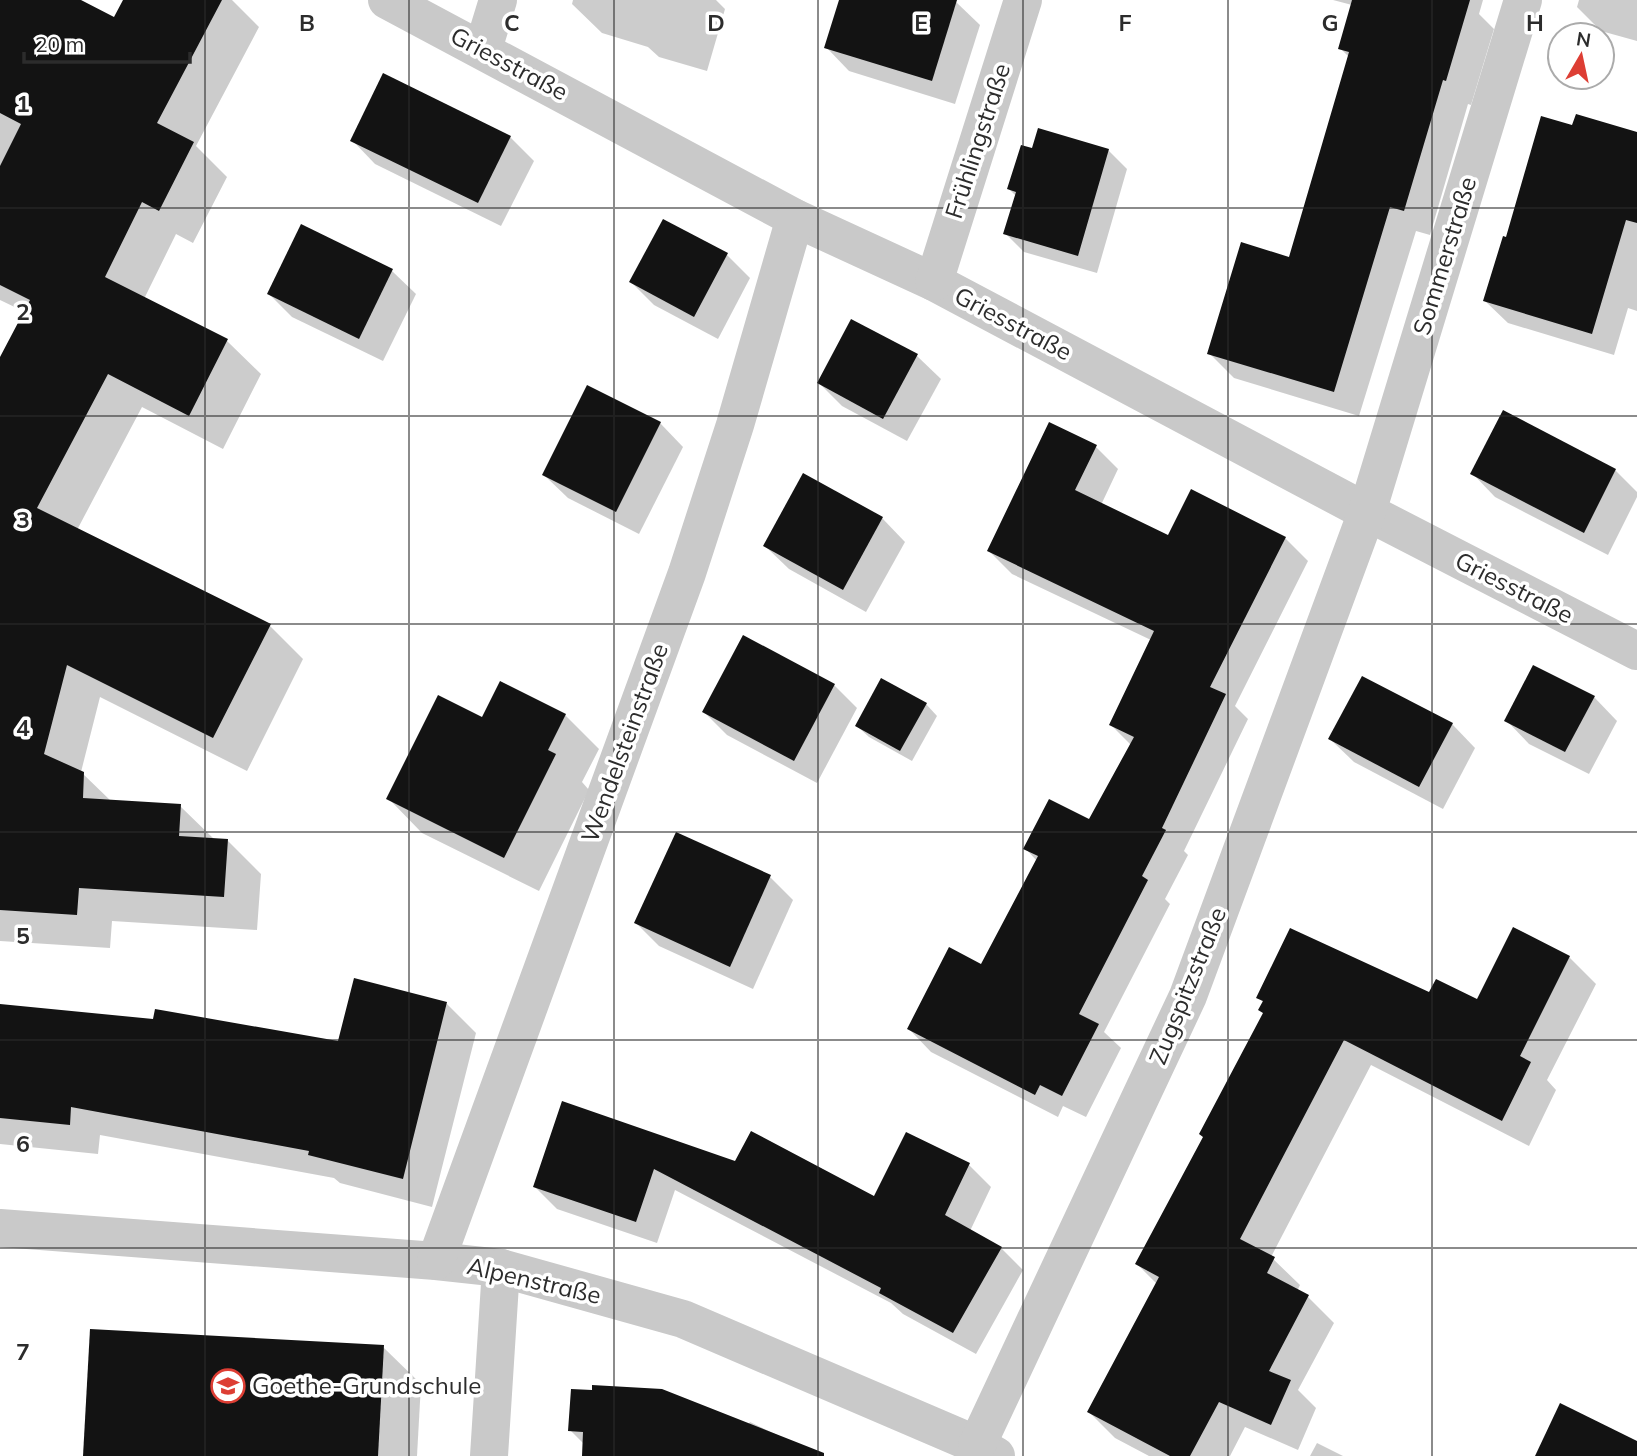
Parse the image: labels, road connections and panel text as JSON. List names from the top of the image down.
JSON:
{
  "streets": {
    "street": [
      "Griesstraße",
      "Frühlingstraße",
      "Sommerstraße",
      "Wendelsteinstraße",
      "Zugspitzstraße",
      "Alpenstraße"
    ]
  },
  "crossings": [
    ["Griesstraße", "Frühlingstraße"],
    ["Griesstraße", "Sommerstraße"],
    ["Griesstraße", "Wendelsteinstraße"],
    ["Griesstraße", "Zugspitzstraße"],
    ["Sommerstraße", "Zugspitzstraße"],
    ["Wendelsteinstraße", "Alpenstraße"],
    ["Zugspitzstraße", "Alpenstraße"]
  ],
  "places": {
    "school or university": ["Goethe-Grundschule"]
  },
  "scale_bar": "20 m",
  "north": "top",
  "grid": {
    "columns": [
      "B",
      "C",
      "D",
      "E",
      "F",
      "G",
      "H"
    ],
    "rows": [
      "1",
      "2",
      "3",
      "4",
      "5",
      "6",
      "7"
    ]
  }
}
